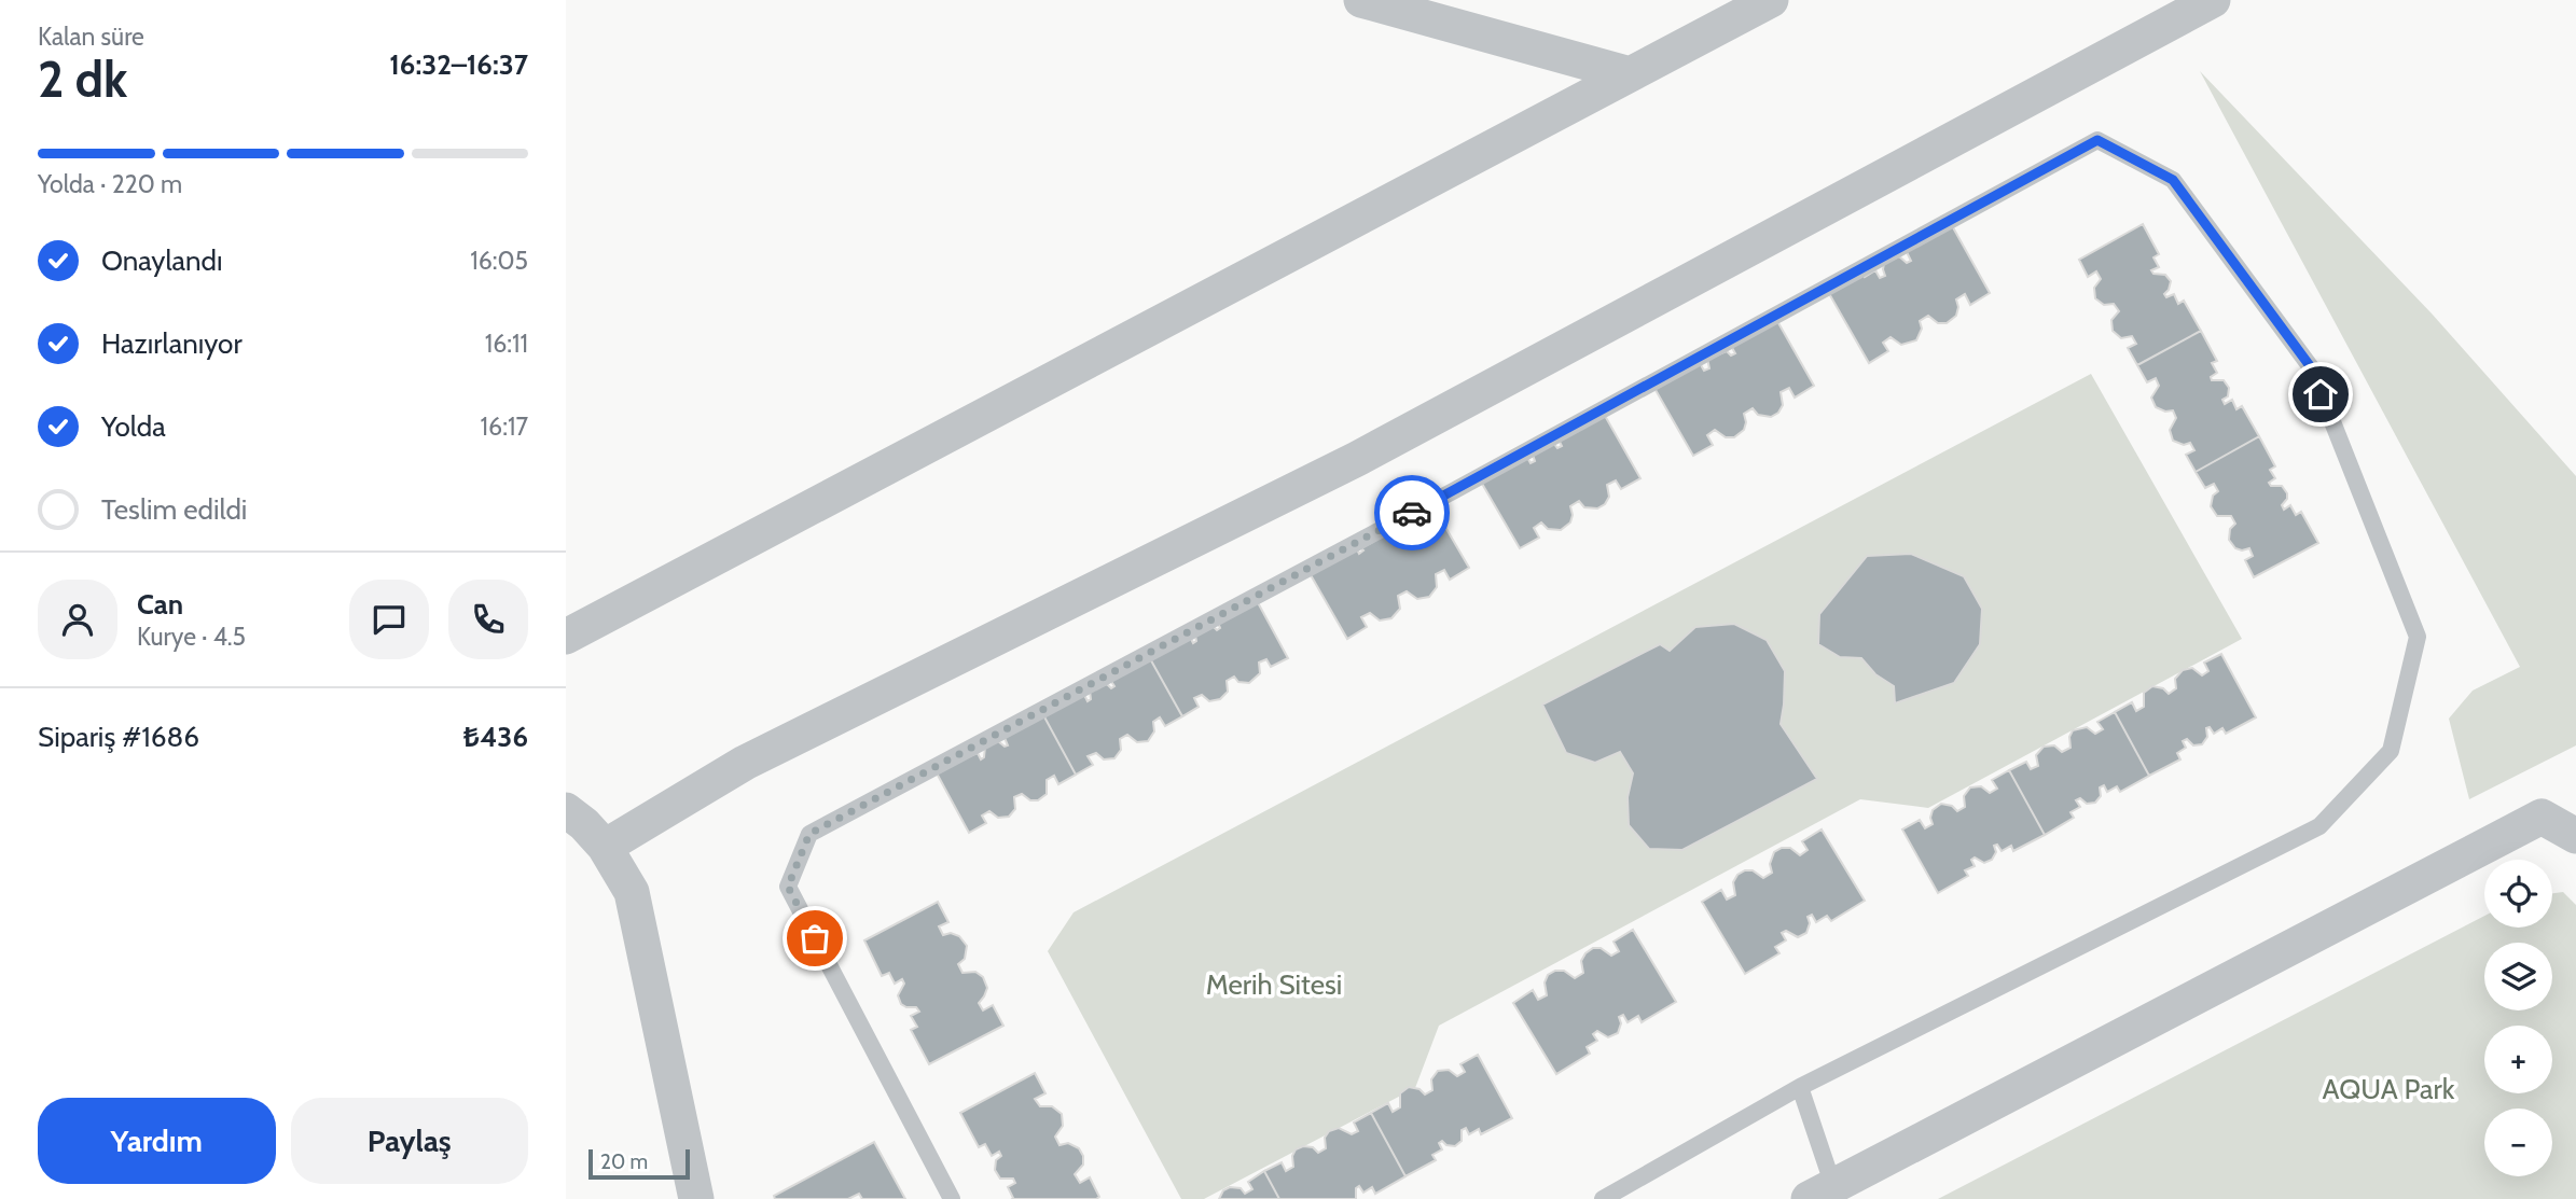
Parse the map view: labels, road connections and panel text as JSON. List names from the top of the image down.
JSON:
{
  "parks": ["Merih Sitesi", "AQUA Park"],
  "scale_bar": "20 m",
  "page": {
    "heading": ["2 dk", "Kalan süre", "16:32–16:37"],
    "panel": [
      "Can",
      "Kurye · 4.5",
      "Sipariş #1686",
      "₺436"
    ],
    "bar": "Yolda · 220 m",
    "list": [
      ["Onaylandı", "16:05"],
      ["Hazırlanıyor", "16:11"],
      ["Yolda", "16:17"],
      "Teslim edildi"
    ],
    "map_buttons": ["+", "−"],
    "buttons": ["Yardım", "Paylaş"],
    "scale": "20 m"
  }
}
